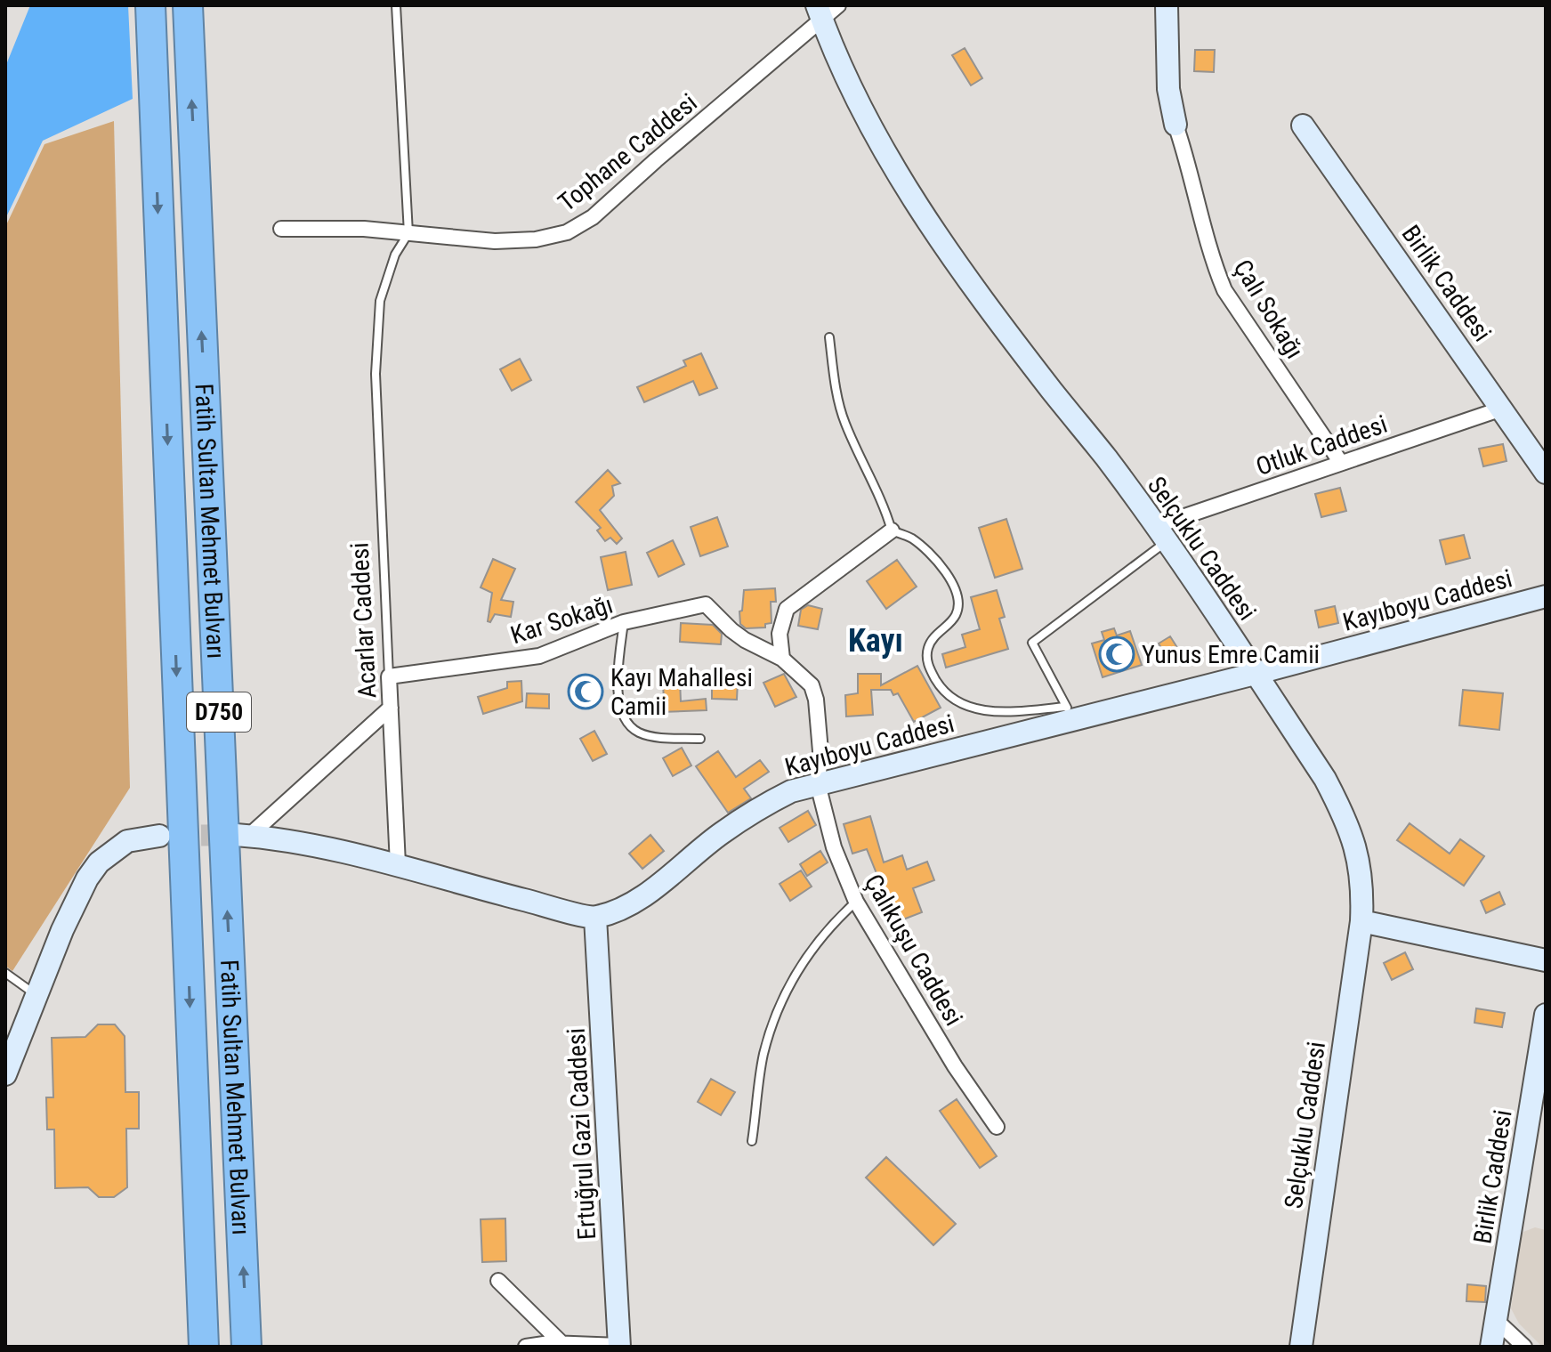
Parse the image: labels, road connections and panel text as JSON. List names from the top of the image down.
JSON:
{
  "streets": {
    "highway": ["Fatih Sultan Mehmet Bulvarı", "D750"],
    "street": [
      "Tophane Caddesi",
      "Birlik Caddesi",
      "Çalı Sokağı",
      "Otluk Caddesi",
      "Selçuklu Caddesi",
      "Kayıboyu Caddesi",
      "Kar Sokağı",
      "Acarlar Caddesi",
      "Çalıkuşu Caddesi",
      "Ertuğrul Gazi Caddesi"
    ]
  },
  "crossings": [
    ["Tophane Caddesi", "Selçuklu Caddesi"],
    ["Tophane Caddesi", "Acarlar Caddesi"],
    ["Birlik Caddesi", "Otluk Caddesi"],
    ["Çalı Sokağı", "Otluk Caddesi"],
    ["Otluk Caddesi", "Selçuklu Caddesi"],
    ["Selçuklu Caddesi", "Kayıboyu Caddesi"],
    ["Kayıboyu Caddesi", "Çalıkuşu Caddesi"],
    ["Kayıboyu Caddesi", "Ertuğrul Gazi Caddesi"],
    ["Kar Sokağı", "Acarlar Caddesi"],
    ["Kar Sokağı", "Çalıkuşu Caddesi"]
  ],
  "districts": ["Kayı"],
  "places": {
    "mosque": ["Yunus Emre Camii", "Kayı Mahallesi Camii"]
  }
}
